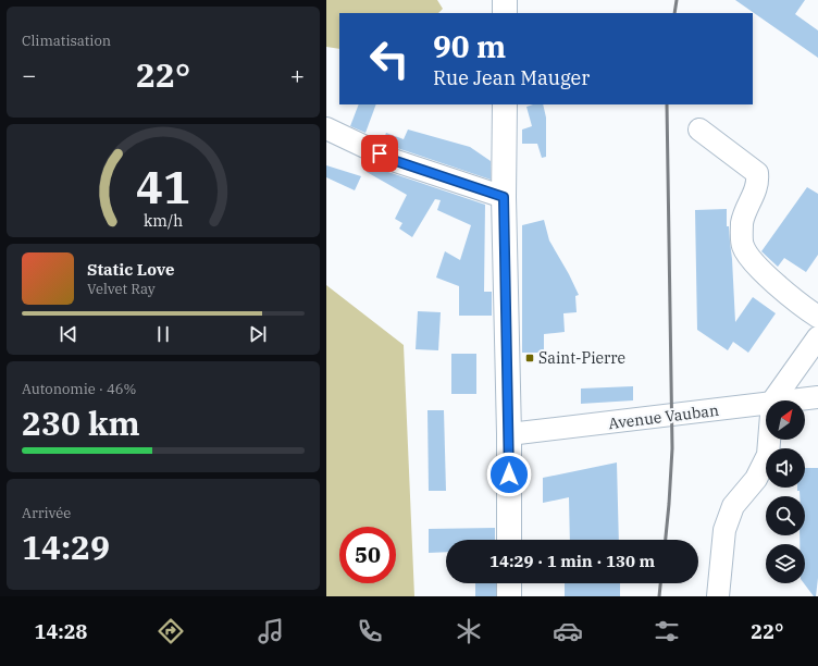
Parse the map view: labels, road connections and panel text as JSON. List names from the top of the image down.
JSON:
{
  "streets": {
    "street": ["Avenue Vauban"]
  },
  "places": {
    "transit": ["Saint-Pierre"]
  },
  "north": "top right",
  "page": {
    "tile": [
      "Climatisation",
      ["Autonomie · 46%", "230 km"],
      ["Arrivée", "14:29"]
    ],
    "turn": ["90 m", "Rue Jean Mauger"],
    "heat": ["−", "22°", "+"],
    "song": ["Static Love", "Velvet Ray"],
    "limit": "50",
    "trip": "14:29 · 1 min · 130 m",
    "tabs": ["14:28", "22°"],
    "gauge": ["41", "km/h"]
  }
}
